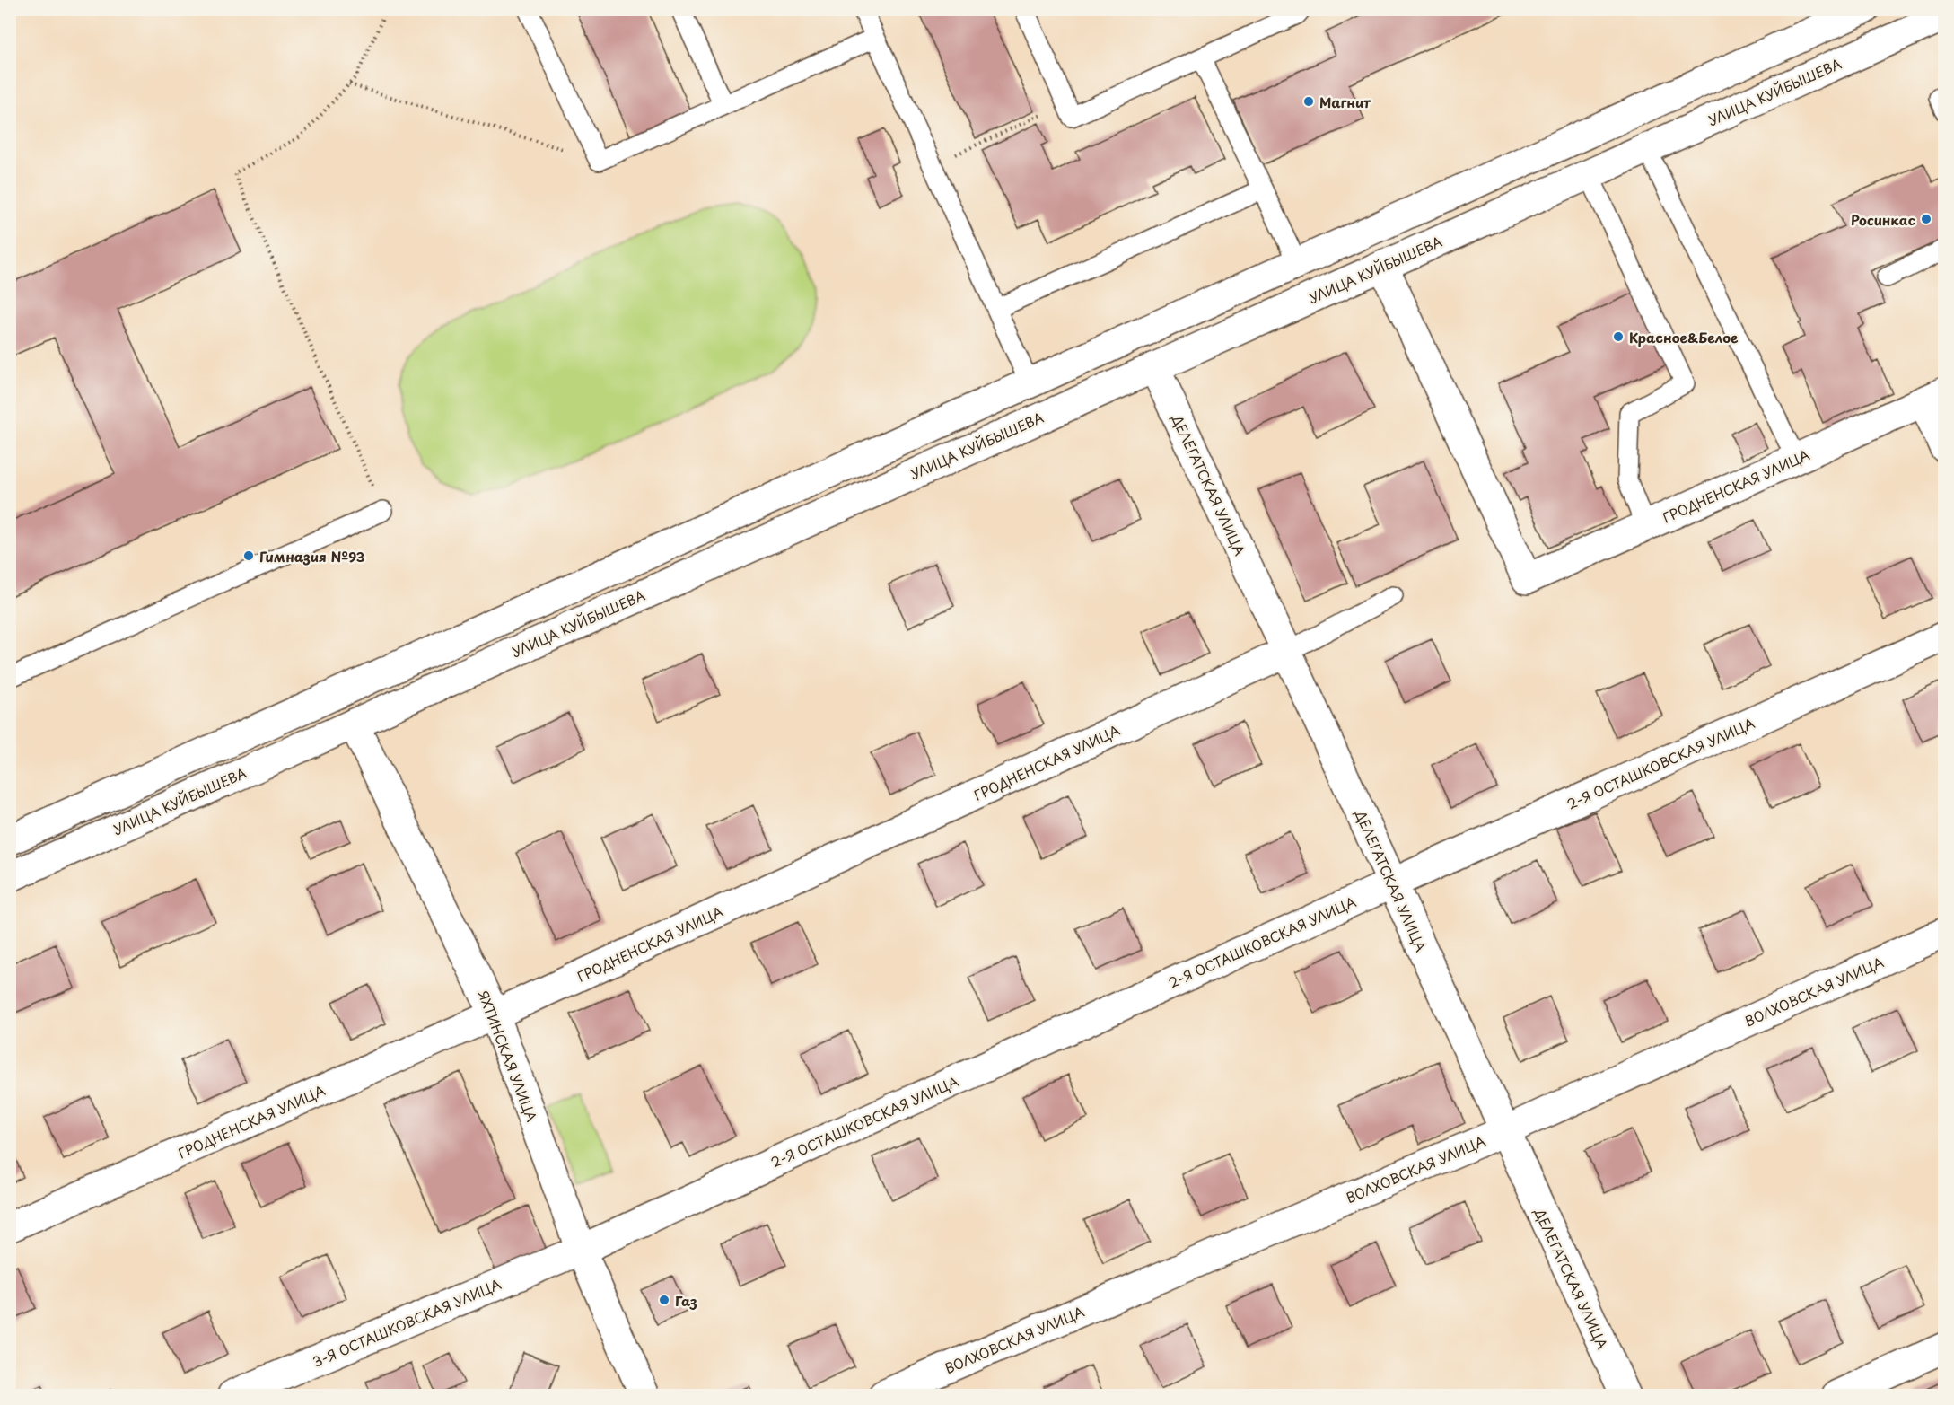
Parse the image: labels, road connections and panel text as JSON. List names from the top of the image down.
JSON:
{
  "streets": {
    "street": [
      "УЛИЦА КУЙБЫШЕВА",
      "ДЕЛЕГАТСКАЯ УЛИЦА",
      "ГРОДНЕНСКАЯ УЛИЦА",
      "2-Я ОСТАШКОВСКАЯ УЛИЦА",
      "ВОЛХОВСКАЯ УЛИЦА",
      "ЯХТИНСКАЯ УЛИЦА",
      "3-Я ОСТАШКОВСКАЯ УЛИЦА"
    ]
  },
  "crossings": [
    ["УЛИЦА КУЙБЫШЕВА", "ДЕЛЕГАТСКАЯ УЛИЦА"],
    ["УЛИЦА КУЙБЫШЕВА", "ГРОДНЕНСКАЯ УЛИЦА"],
    ["УЛИЦА КУЙБЫШЕВА", "ЯХТИНСКАЯ УЛИЦА"],
    ["ДЕЛЕГАТСКАЯ УЛИЦА", "ГРОДНЕНСКАЯ УЛИЦА"],
    ["ДЕЛЕГАТСКАЯ УЛИЦА", "2-Я ОСТАШКОВСКАЯ УЛИЦА"],
    ["ДЕЛЕГАТСКАЯ УЛИЦА", "ВОЛХОВСКАЯ УЛИЦА"],
    ["ГРОДНЕНСКАЯ УЛИЦА", "ЯХТИНСКАЯ УЛИЦА"],
    ["2-Я ОСТАШКОВСКАЯ УЛИЦА", "ЯХТИНСКАЯ УЛИЦА"],
    ["2-Я ОСТАШКОВСКАЯ УЛИЦА", "3-Я ОСТАШКОВСКАЯ УЛИЦА"],
    ["ЯХТИНСКАЯ УЛИЦА", "3-Я ОСТАШКОВСКАЯ УЛИЦА"]
  ],
  "places": [
    "Магнит",
    "Росинкас",
    "Красное&Белое",
    "Гимназия №93",
    "Газ"
  ]
}
